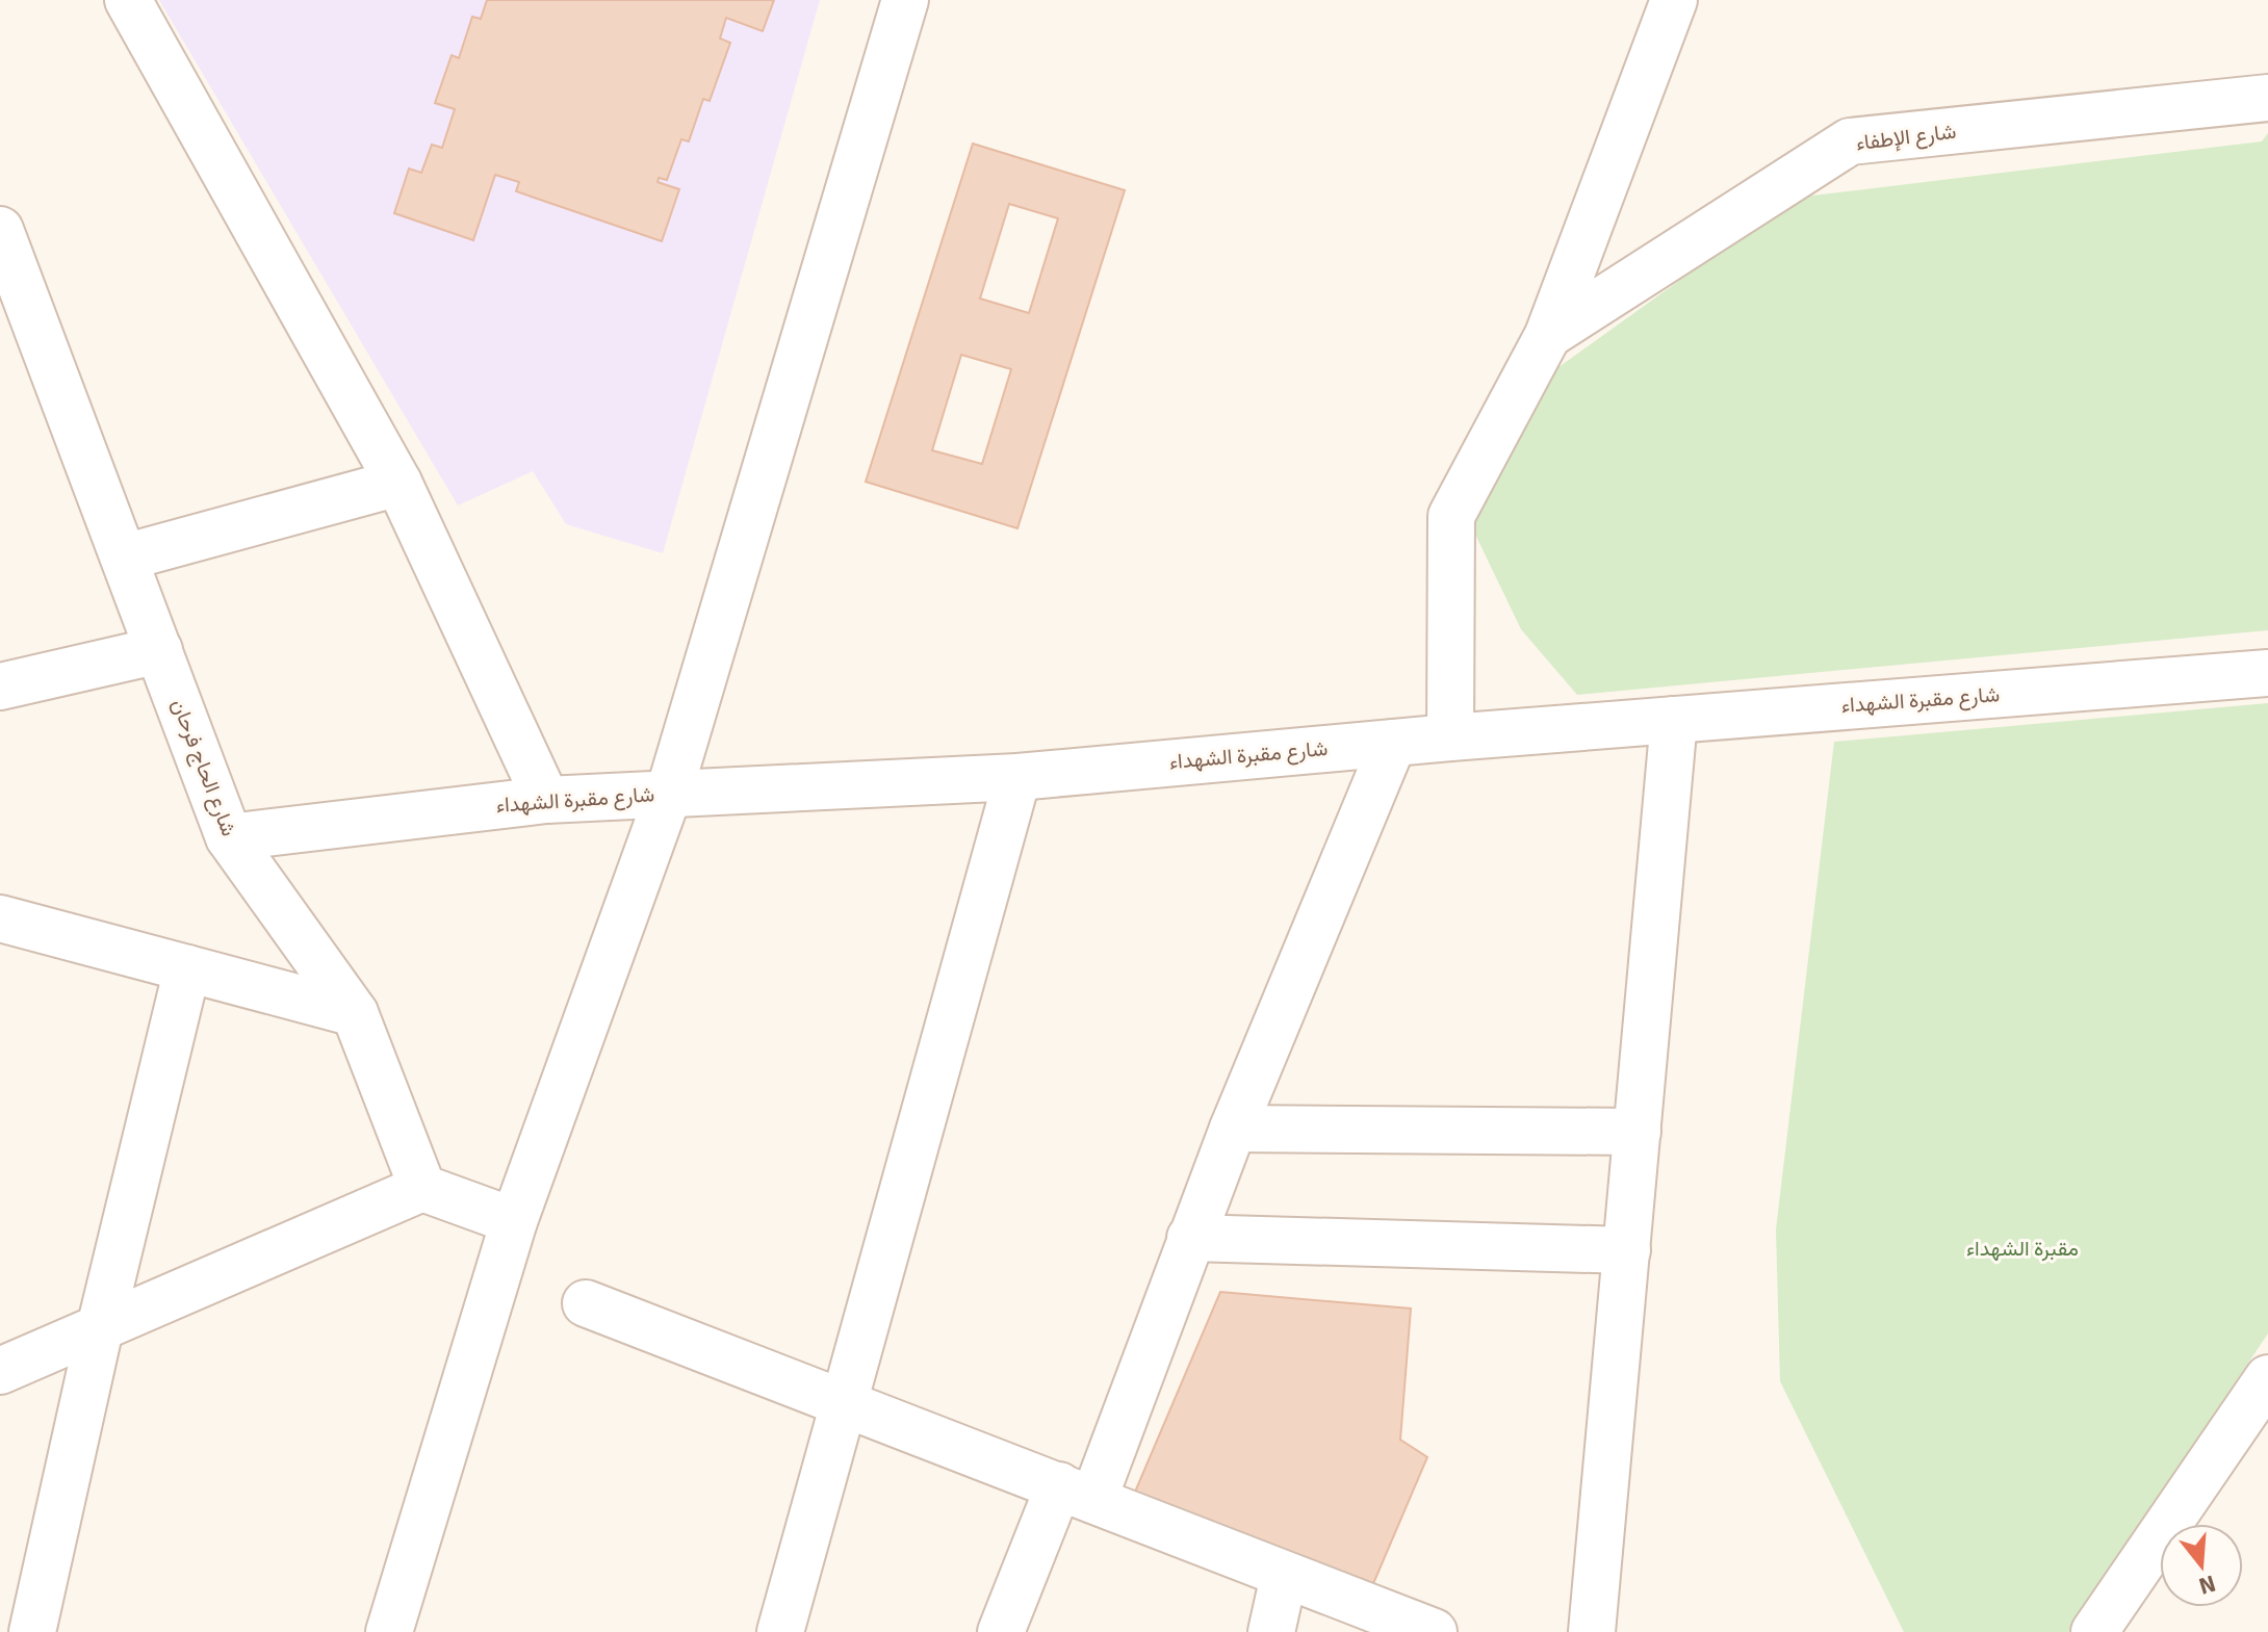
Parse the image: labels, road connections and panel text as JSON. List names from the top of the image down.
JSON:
{
  "streets": {
    "street": ["شارع الإطفاء", "شارع مقبرة الشهداء", "شارع الحاج فرحان"]
  },
  "crossings": [
    ["شارع مقبرة الشهداء", "شارع الحاج فرحان"]
  ],
  "parks": ["مقبرة الشهداء"],
  "north": "bottom"
}
